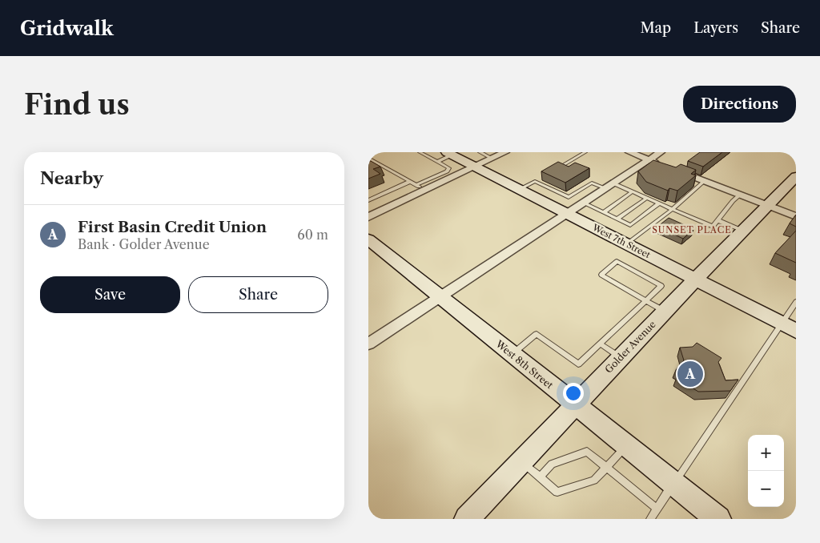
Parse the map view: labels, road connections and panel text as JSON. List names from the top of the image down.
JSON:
{
  "streets": {
    "main road": ["West 7th Street", "Golder Avenue", "West 8th Street"]
  },
  "crossings": [
    ["West 7th Street", "Golder Avenue"],
    ["Golder Avenue", "West 8th Street"]
  ],
  "districts": ["SUNSET PLACE"],
  "page": {
    "header": "Gridwalk",
    "nav": ["Map", "Layers", "Share"],
    "buttons": [
      "Directions",
      ["Save", "Share"]
    ],
    "title": "Find us",
    "heading": "Nearby",
    "list": [
      {
        "mark": "A",
        "name": "First Basin Credit Union",
        "note": "Bank · Golder Avenue",
        "value": "60 m"
      }
    ],
    "pins": "A",
    "map_buttons": ["+", "−"]
  }
}
